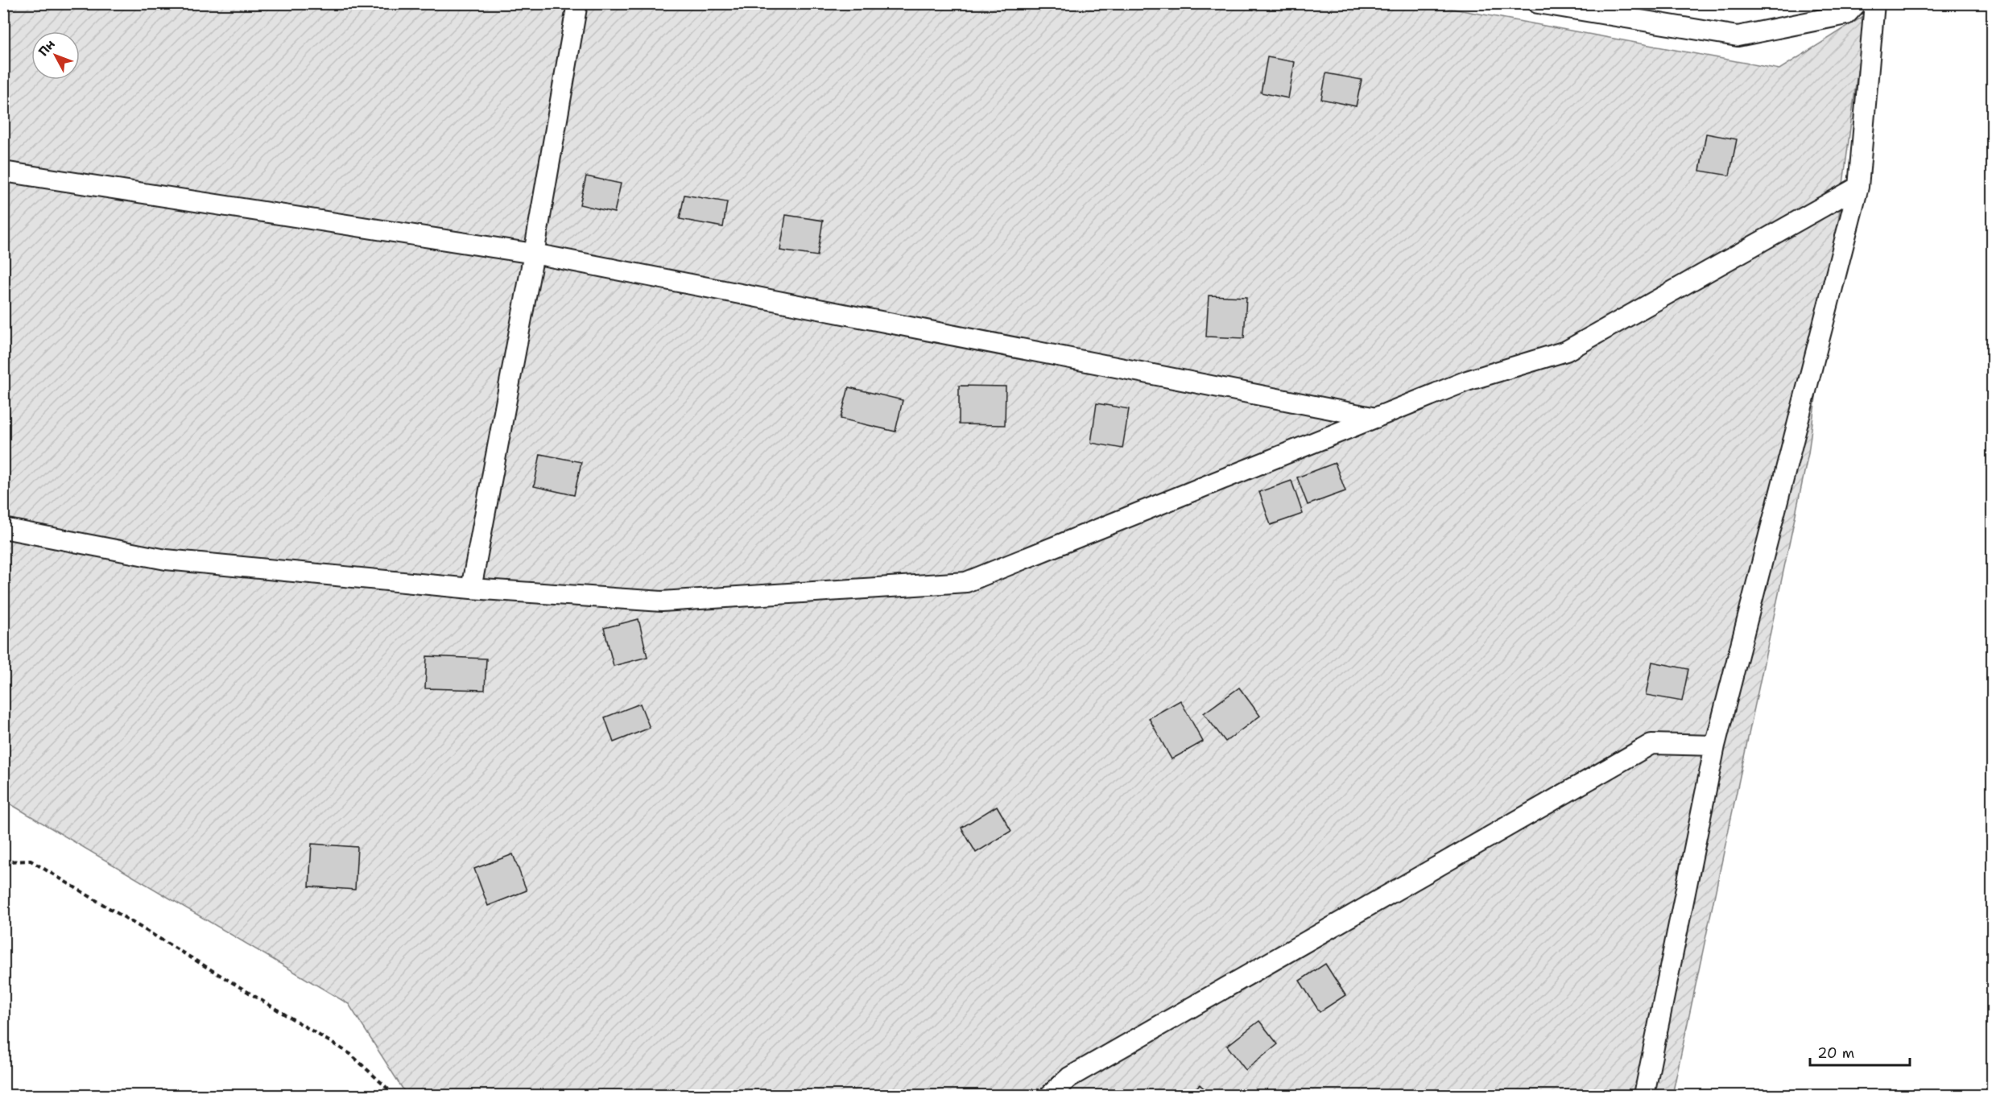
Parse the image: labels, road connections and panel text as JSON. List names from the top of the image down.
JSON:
{
  "scale_bar": "20 m",
  "north": "top left"
}
